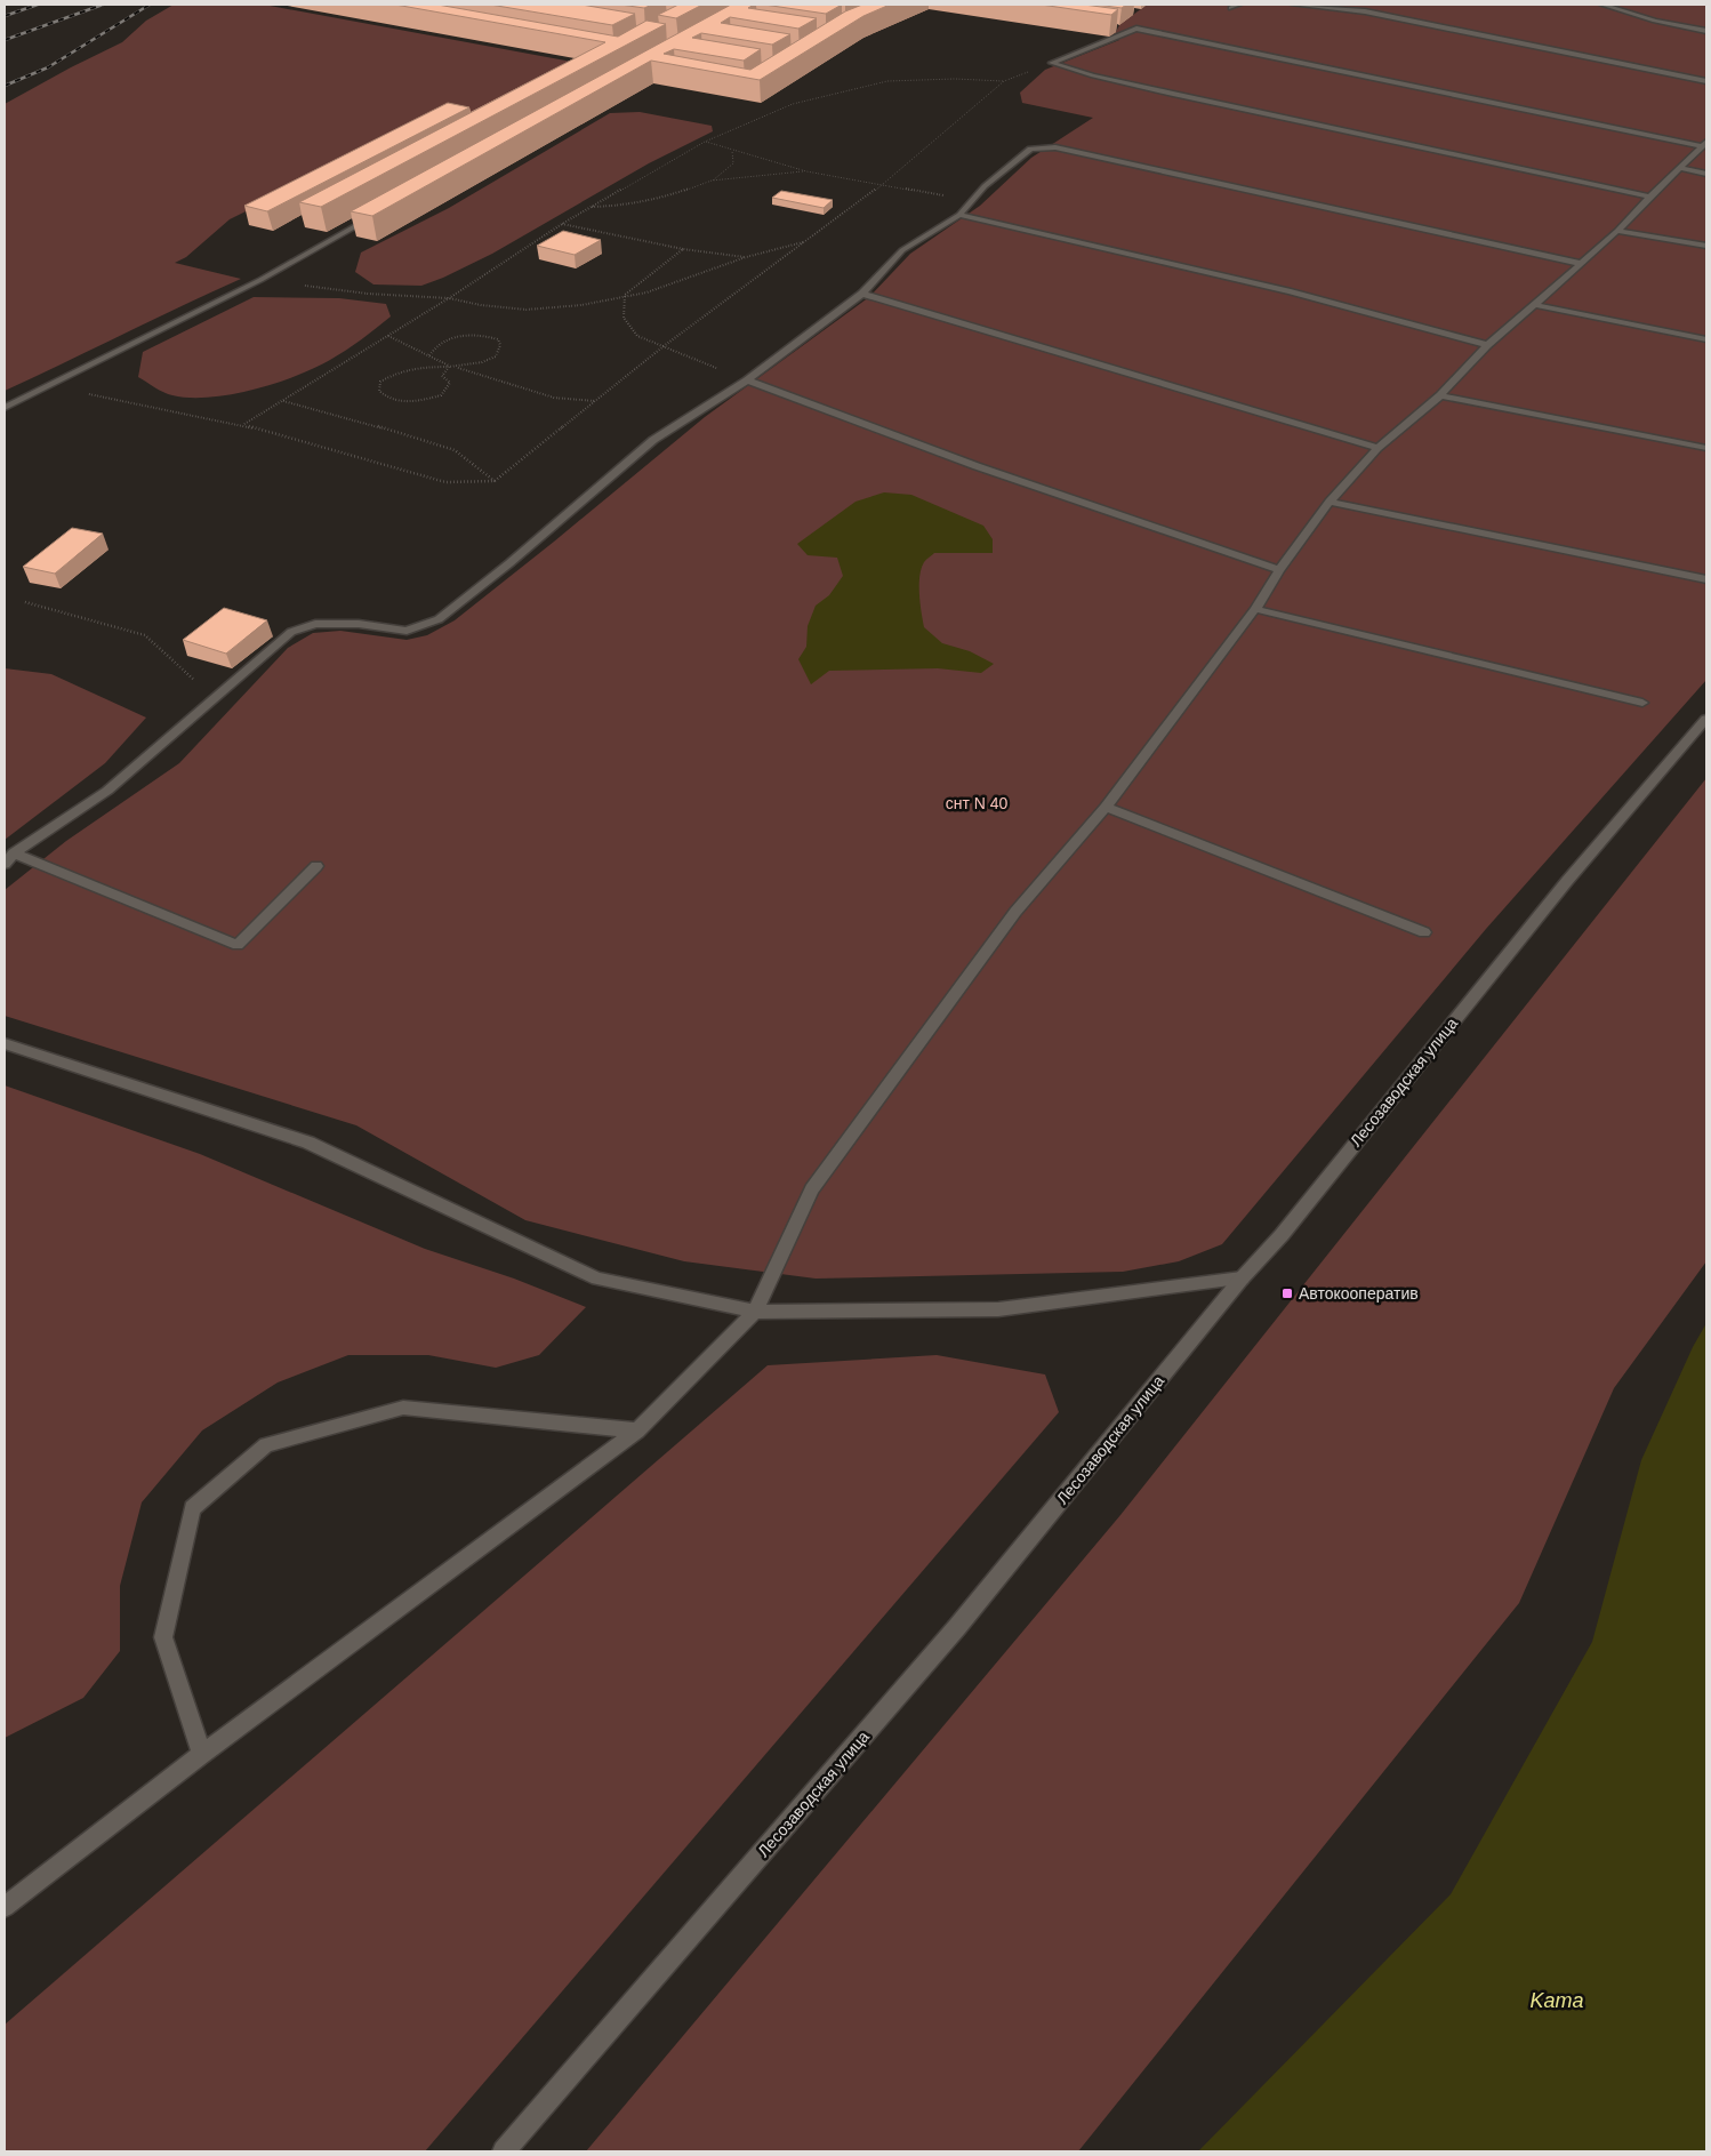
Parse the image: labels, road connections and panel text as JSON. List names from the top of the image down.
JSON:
{
  "streets": {
    "street": ["Лесозаводская улица"]
  },
  "water": ["Kama"],
  "parks": ["снт N 40"],
  "places": {
    "transit": ["Автокооператив"]
  }
}
